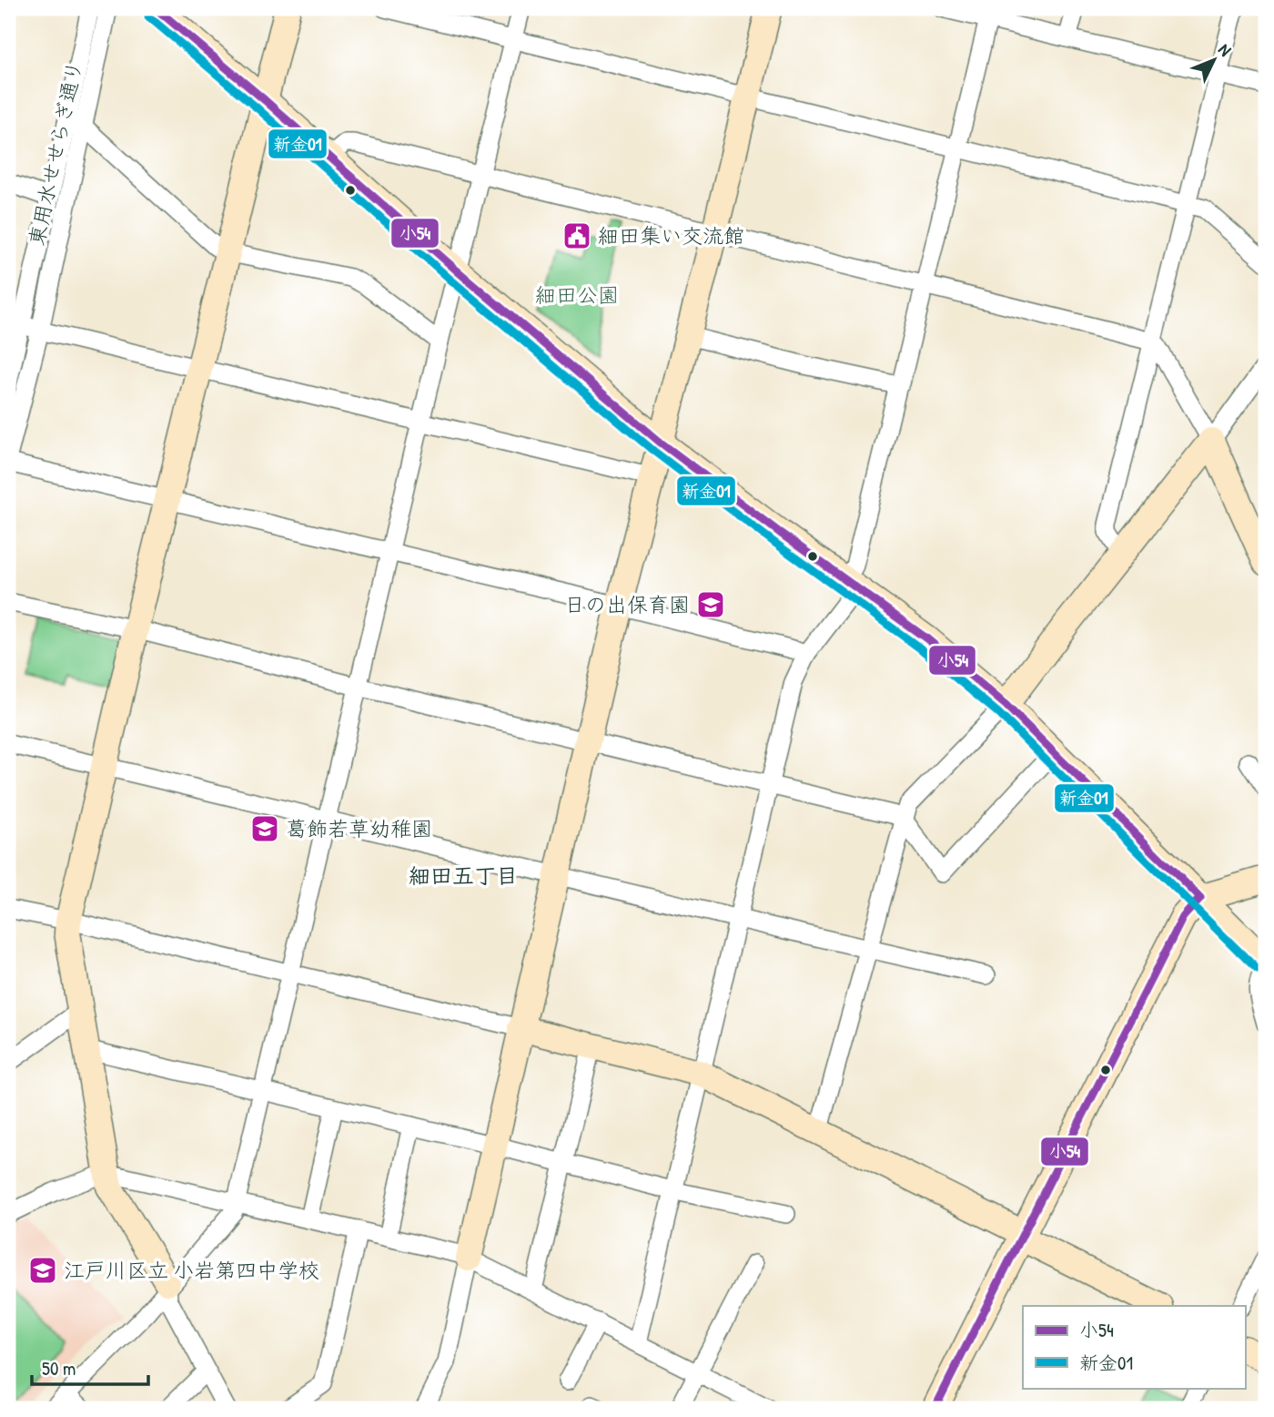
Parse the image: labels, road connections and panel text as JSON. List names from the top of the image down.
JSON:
{
  "streets": {
    "street": ["東用水せせらぎ通り"]
  },
  "districts": ["細田五丁目"],
  "parks": ["細田公園"],
  "places": {
    "public building": ["細田集い交流館"],
    "school or university": ["日の出保育園", "葛飾若草幼稚園", "江戸川区立 小岩第四中学校"]
  },
  "lines": ["transit line 小54", "transit line 新金01"],
  "legend": ["小54", "新金01"],
  "scale_bar": "50 m",
  "north": "top right"
}
